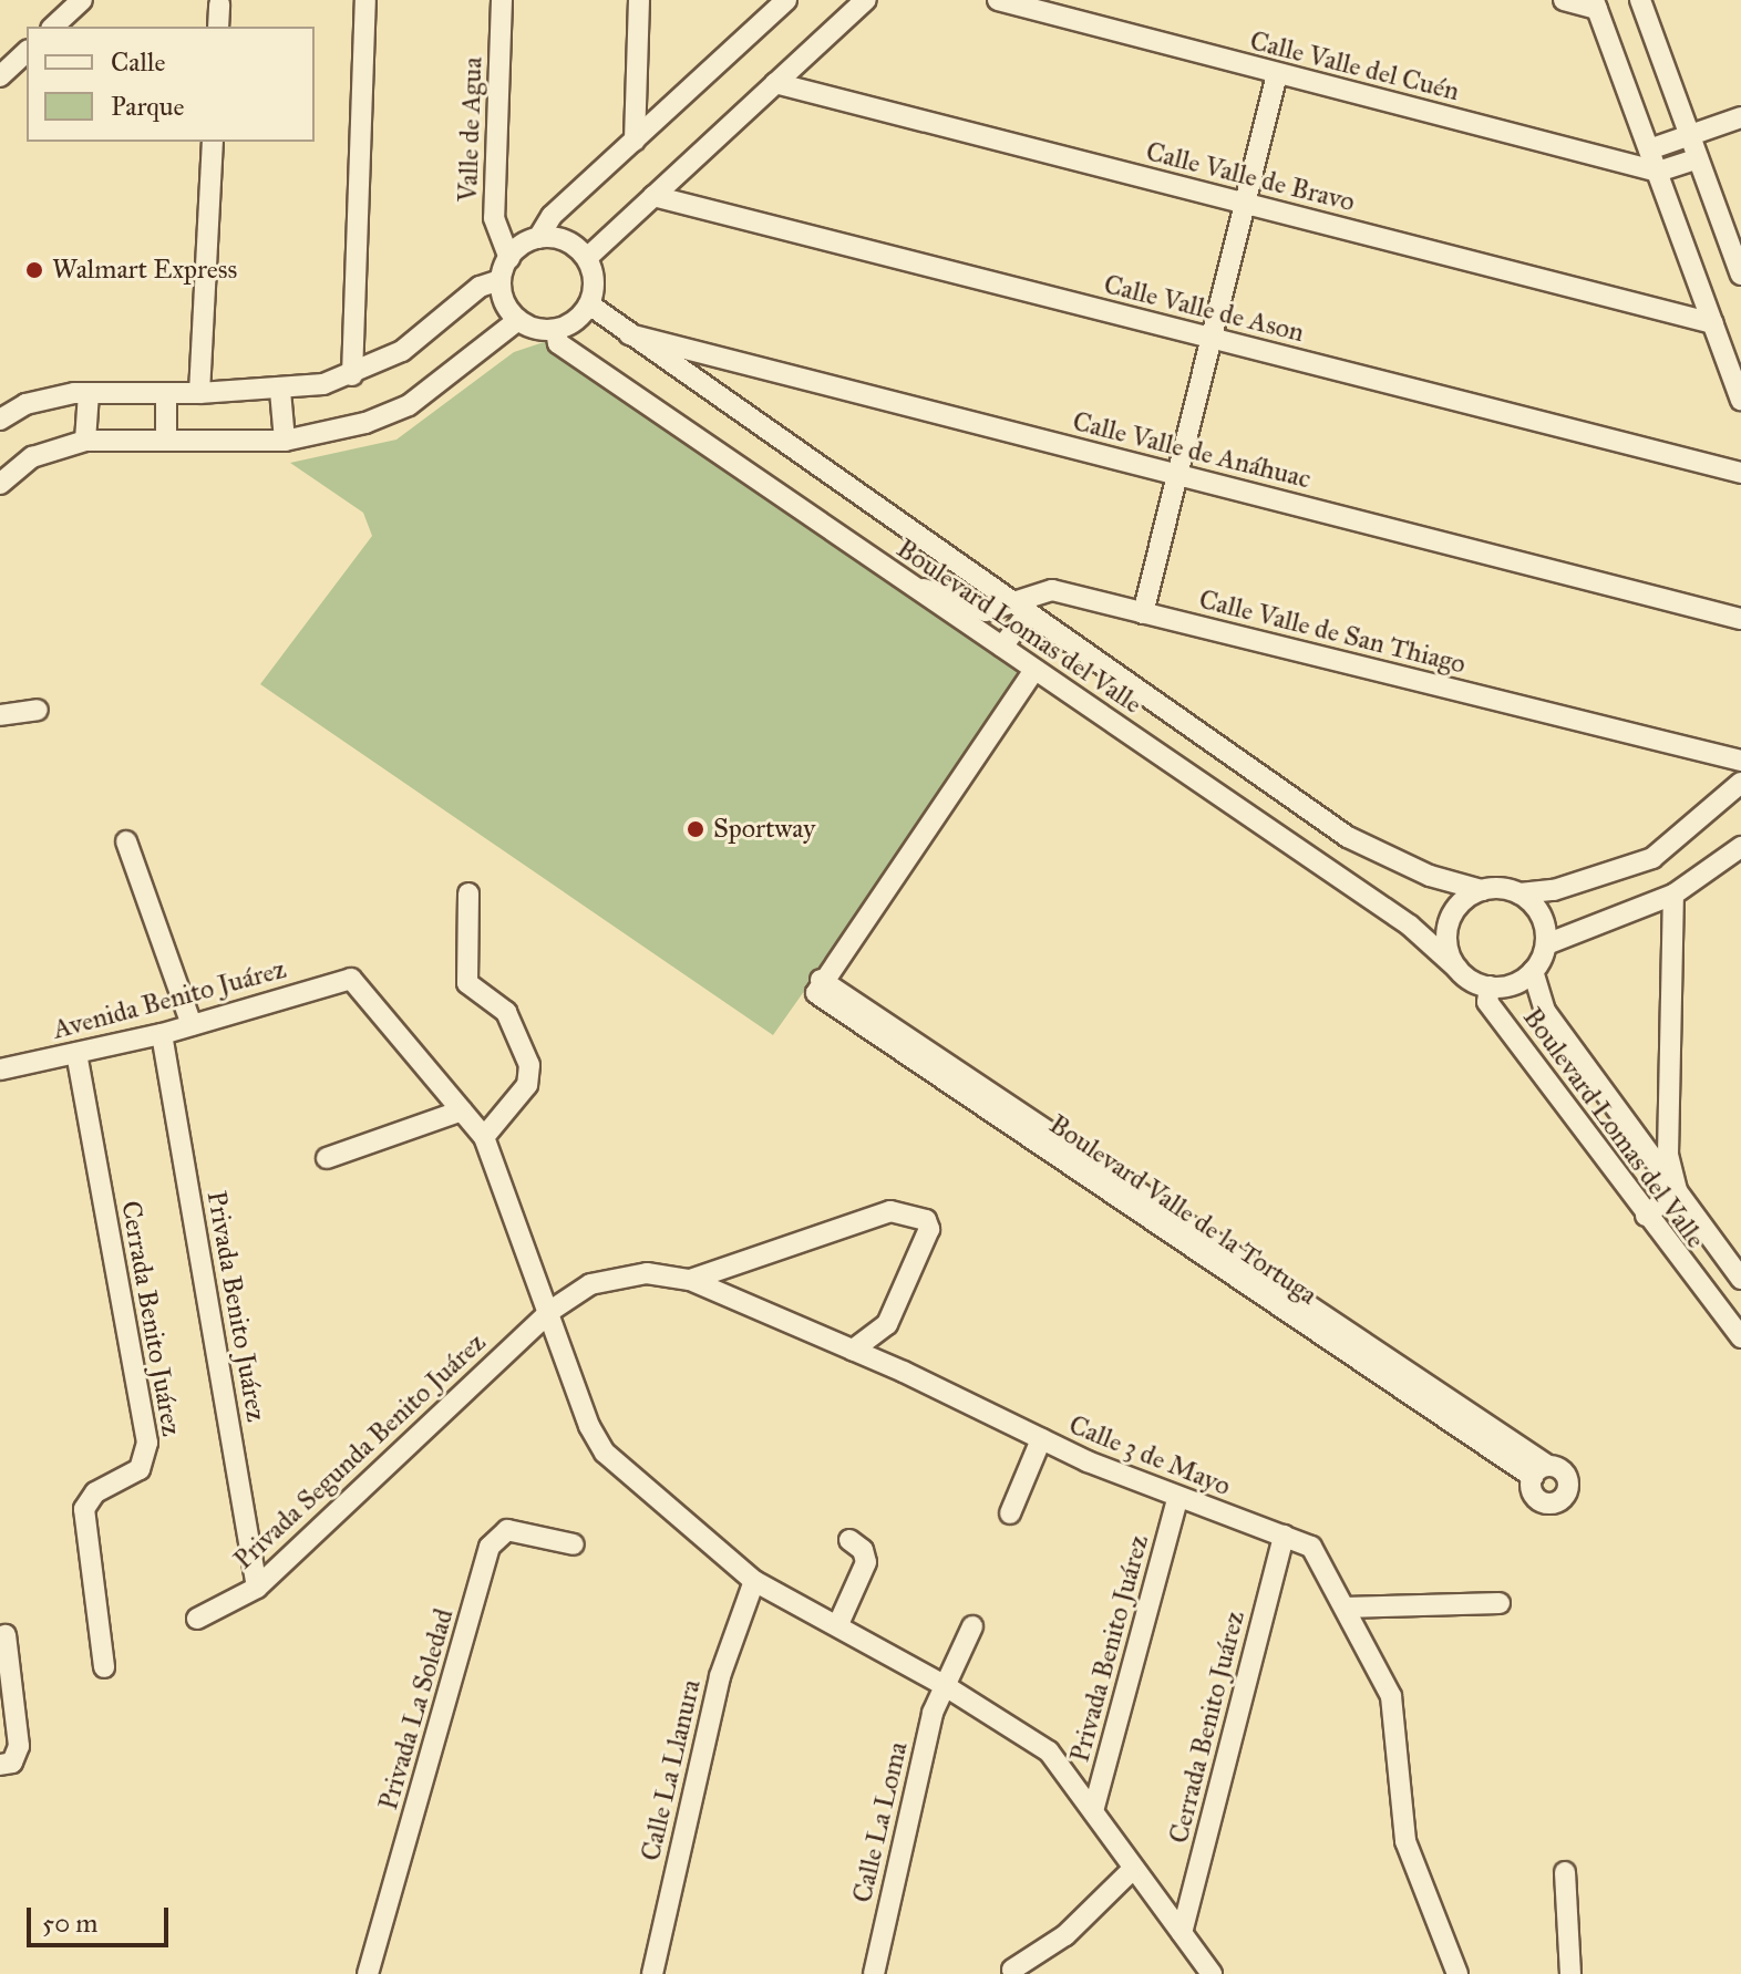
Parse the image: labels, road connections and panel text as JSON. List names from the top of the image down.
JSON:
{
  "streets": {
    "street": [
      "Calle Valle del Cuén",
      "Valle de Agua",
      "Calle Valle de Bravo",
      "Calle Valle de Ason",
      "Calle Valle de Anáhuac",
      "Boulevard Lomas del Valle",
      "Calle Valle de San Thiago",
      "Avenida Benito Juárez",
      "Boulevard Valle de la Tortuga",
      "Privada Benito Juárez",
      "Cerrada Benito Juárez",
      "Privada Segunda Benito Juárez",
      "Calle 3 de Mayo",
      "Privada La Soledad",
      "Calle La Llanura",
      "Calle La Loma"
    ]
  },
  "crossings": [
    ["Valle de Agua", "Boulevard Lomas del Valle"],
    ["Calle Valle de Anáhuac", "Boulevard Lomas del Valle"],
    ["Boulevard Lomas del Valle", "Calle Valle de San Thiago"],
    ["Boulevard Lomas del Valle", "Boulevard Valle de la Tortuga"],
    ["Avenida Benito Juárez", "Privada Benito Juárez"],
    ["Avenida Benito Juárez", "Cerrada Benito Juárez"],
    ["Privada Benito Juárez", "Privada Segunda Benito Juárez"],
    ["Privada Benito Juárez", "Calle 3 de Mayo"],
    ["Cerrada Benito Juárez", "Calle 3 de Mayo"],
    ["Privada Segunda Benito Juárez", "Calle 3 de Mayo"]
  ],
  "places": ["Walmart Express", "Sportway"],
  "legend": ["Calle", "Parque"],
  "scale_bar": "50 m"
}
